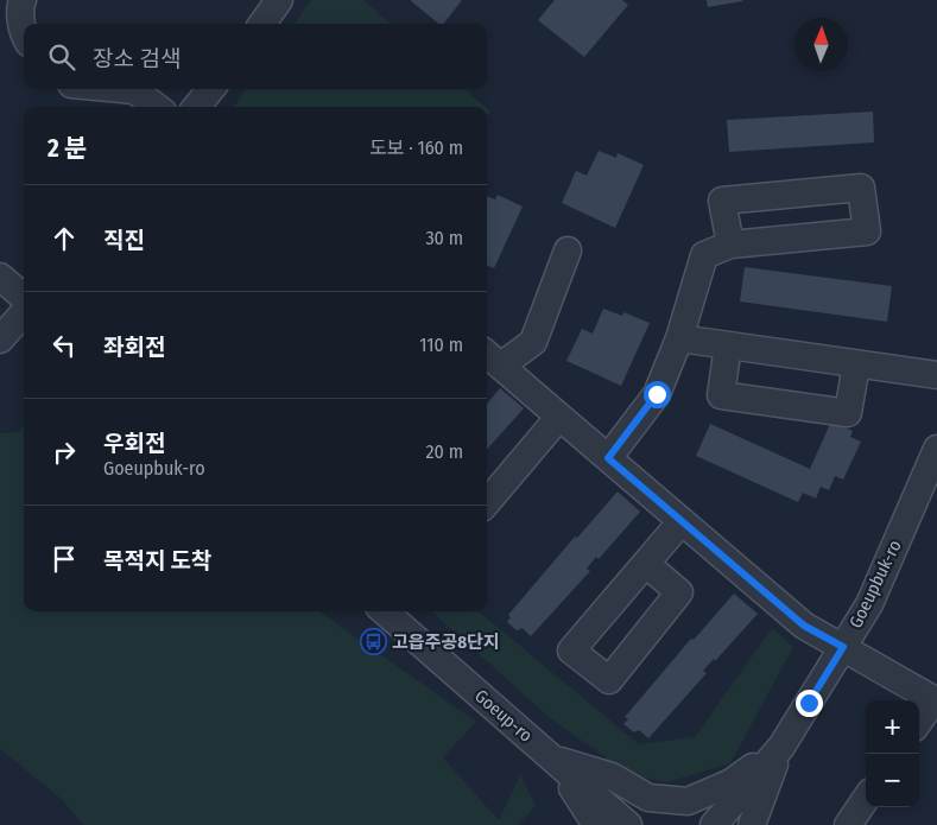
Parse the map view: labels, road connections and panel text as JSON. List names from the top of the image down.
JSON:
{
  "streets": {
    "street": ["Goeupbuk-ro", "Goeup-ro"]
  },
  "places": {
    "bus stop": ["고읍주공8단지"]
  },
  "north": "top",
  "page": {
    "search": "장소 검색",
    "heading": ["2 분", "도보 · 160 m"],
    "list": [
      ["직진", "30 m"],
      ["좌회전", "110 m"],
      ["우회전", "Goeupbuk-ro", "20 m"],
      "목적지 도착"
    ],
    "map_buttons": ["+", "−"]
  }
}
